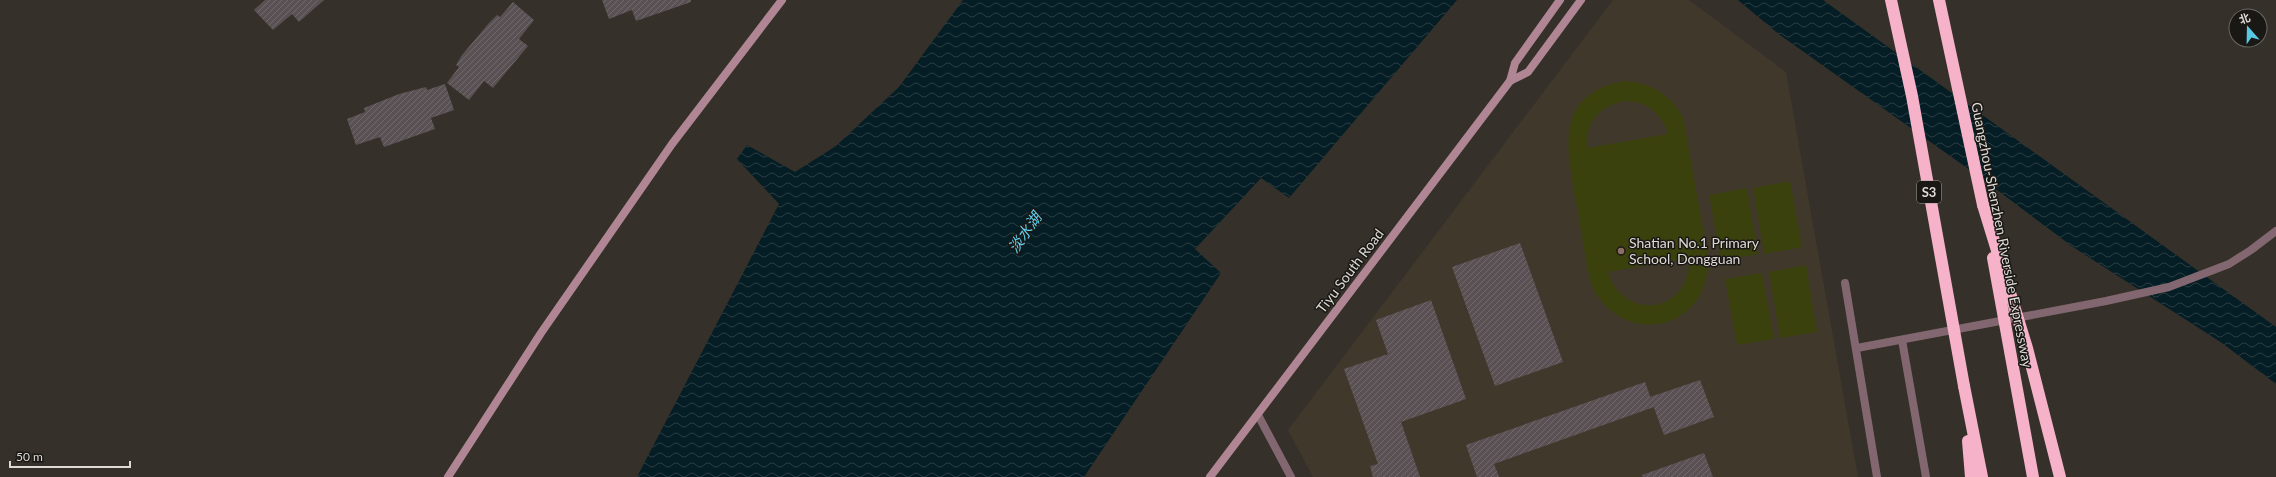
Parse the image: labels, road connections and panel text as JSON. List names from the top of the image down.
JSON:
{
  "streets": {
    "highway": ["S3", "Guangzhou-Shenzhen Riverside Expressway"],
    "street": ["Tiyu South Road"]
  },
  "water": ["淡水湖"],
  "places": ["Shatian No.1 Primary School, Dongguan"],
  "scale_bar": "50 m",
  "north": "top"
}
